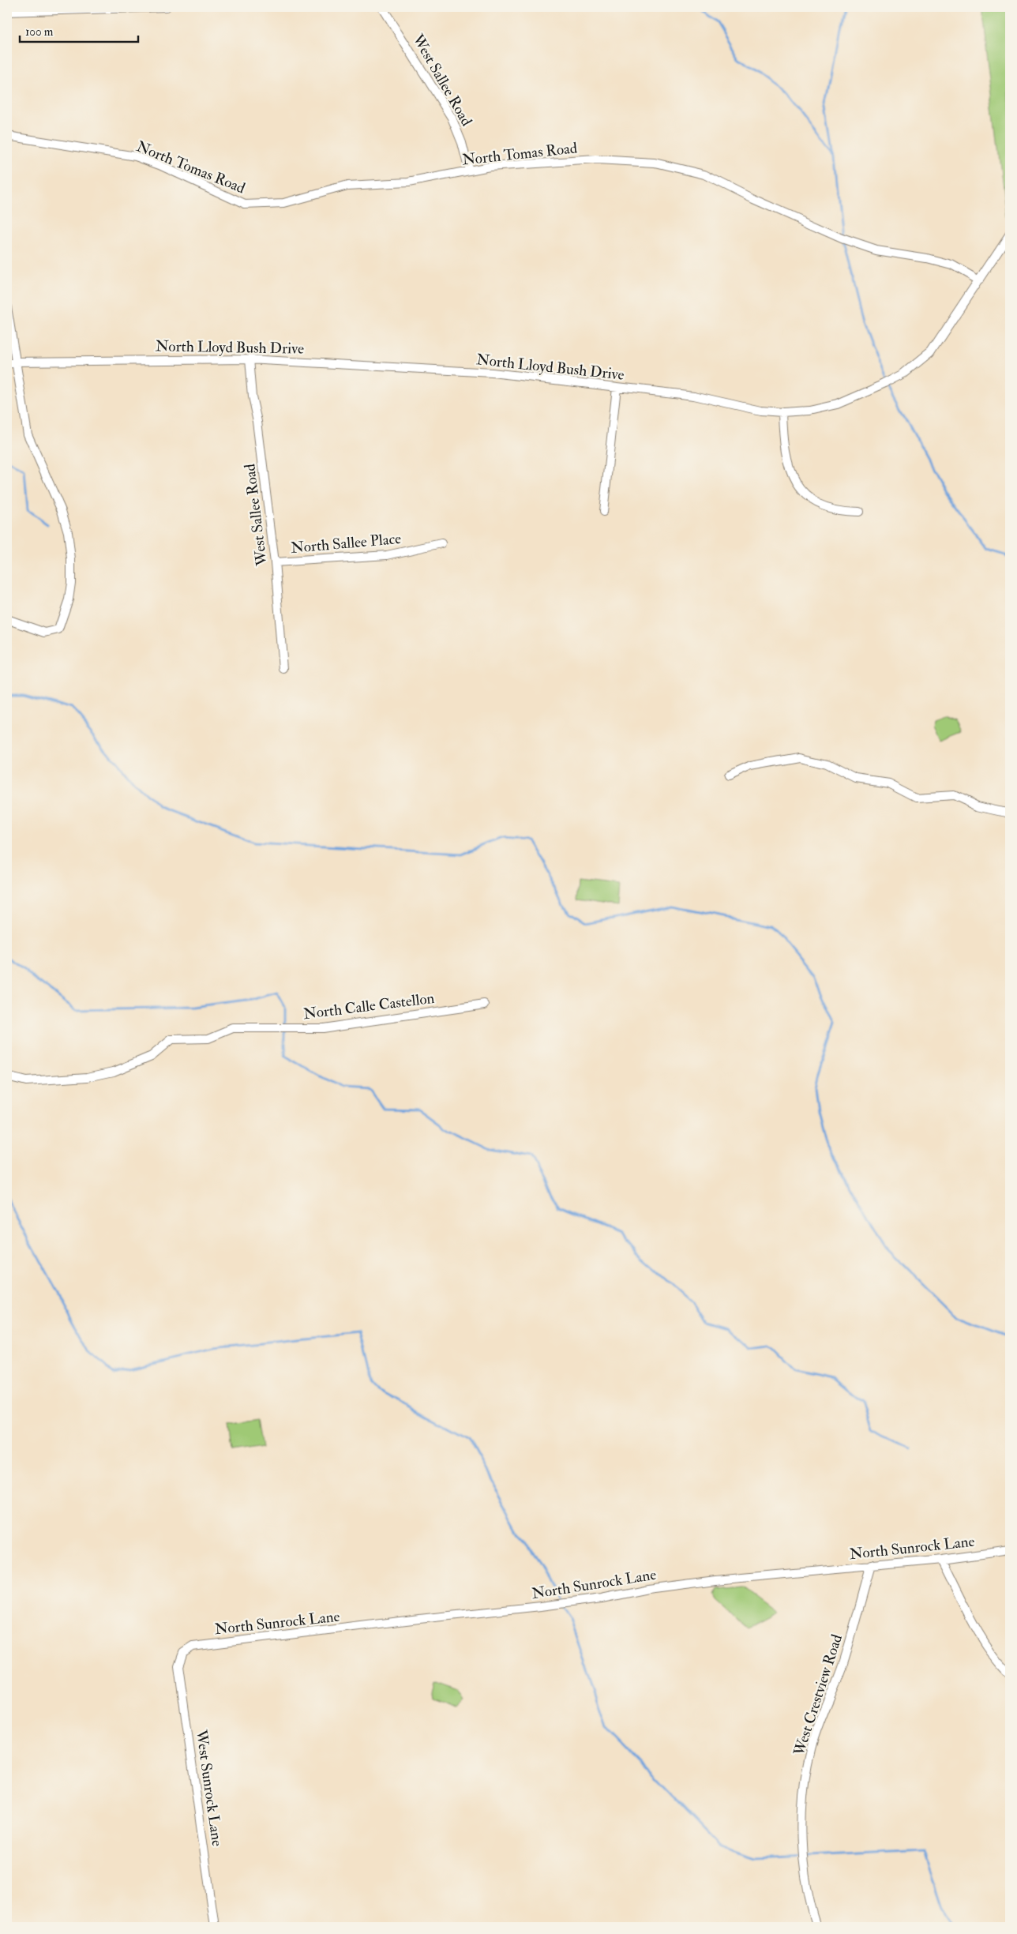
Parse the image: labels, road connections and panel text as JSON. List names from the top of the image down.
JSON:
{
  "streets": {
    "street": [
      "West Sallee Road",
      "North Tomas Road",
      "North Lloyd Bush Drive",
      "North Sallee Place",
      "North Calle Castellon",
      "North Sunrock Lane",
      "West Crestview Road",
      "West Sunrock Lane"
    ]
  },
  "crossings": [
    ["West Sallee Road", "North Tomas Road"],
    ["West Sallee Road", "North Lloyd Bush Drive"],
    ["West Sallee Road", "North Sallee Place"],
    ["North Tomas Road", "North Lloyd Bush Drive"],
    ["North Sunrock Lane", "West Crestview Road"],
    ["North Sunrock Lane", "West Sunrock Lane"]
  ],
  "scale_bar": "100 m"
}
